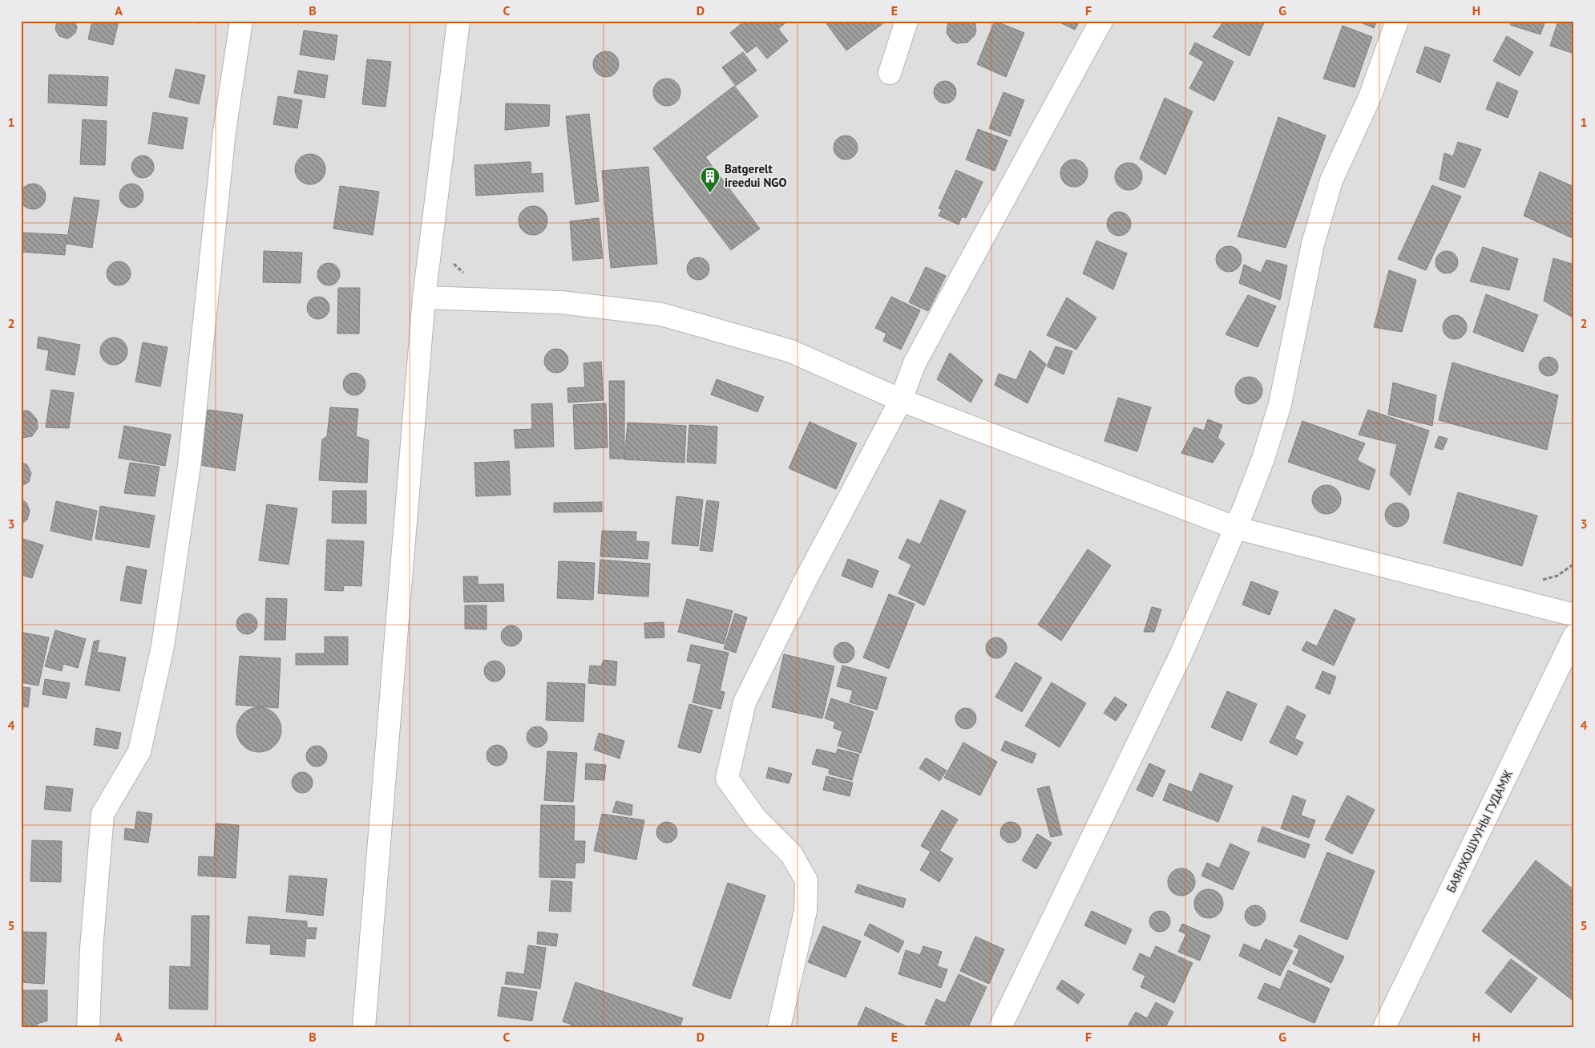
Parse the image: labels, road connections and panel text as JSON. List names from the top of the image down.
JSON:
{
  "streets": {
    "street": ["БАЯНХОШУУНЫ ГУДАМЖ"]
  },
  "places": {
    "building": ["Batgerelt ireedui NGO"]
  },
  "grid": {
    "columns": [
      "A",
      "B",
      "C",
      "D",
      "E",
      "F",
      "G",
      "H"
    ],
    "rows": [
      "1",
      "2",
      "3",
      "4",
      "5"
    ]
  }
}
